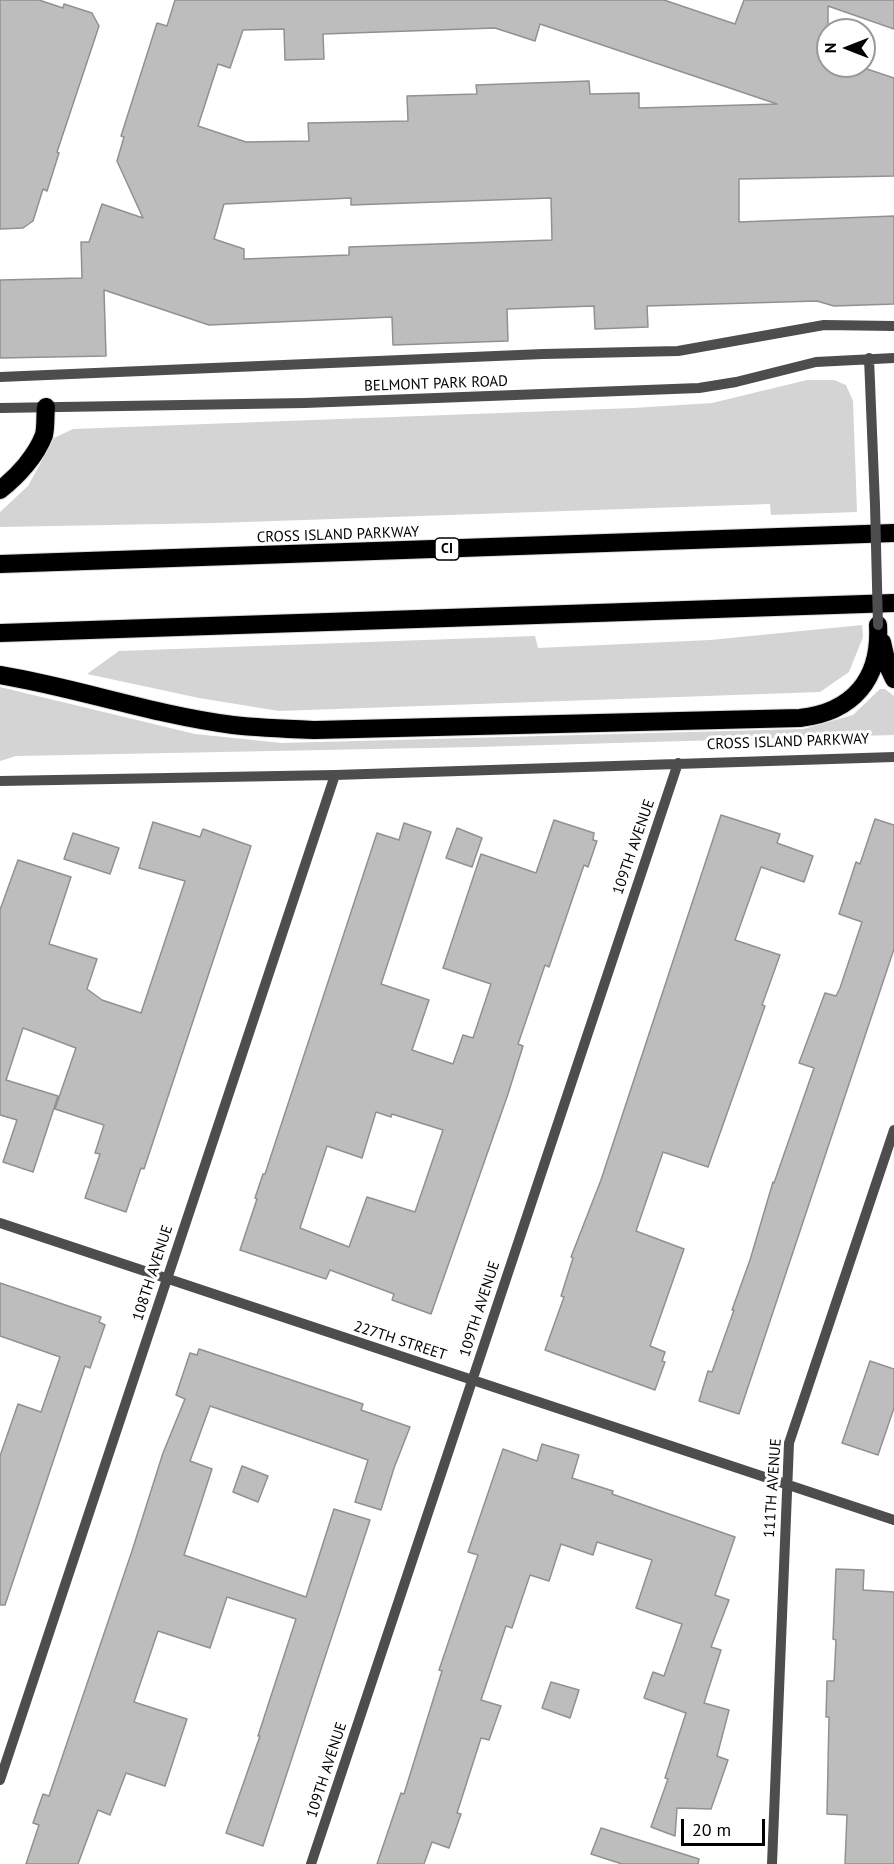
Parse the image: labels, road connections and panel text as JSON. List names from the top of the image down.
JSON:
{
  "streets": {
    "highway": ["CROSS ISLAND PARKWAY", "CI"],
    "street": [
      "BELMONT PARK ROAD",
      "109TH AVENUE",
      "108TH AVENUE",
      "227TH STREET",
      "111TH AVENUE"
    ]
  },
  "crossings": [
    ["CROSS ISLAND PARKWAY", "109TH AVENUE"],
    ["CROSS ISLAND PARKWAY", "108TH AVENUE"],
    ["109TH AVENUE", "227TH STREET"],
    ["108TH AVENUE", "227TH STREET"],
    ["227TH STREET", "111TH AVENUE"]
  ],
  "scale_bar": "20 m",
  "north": "left"
}
